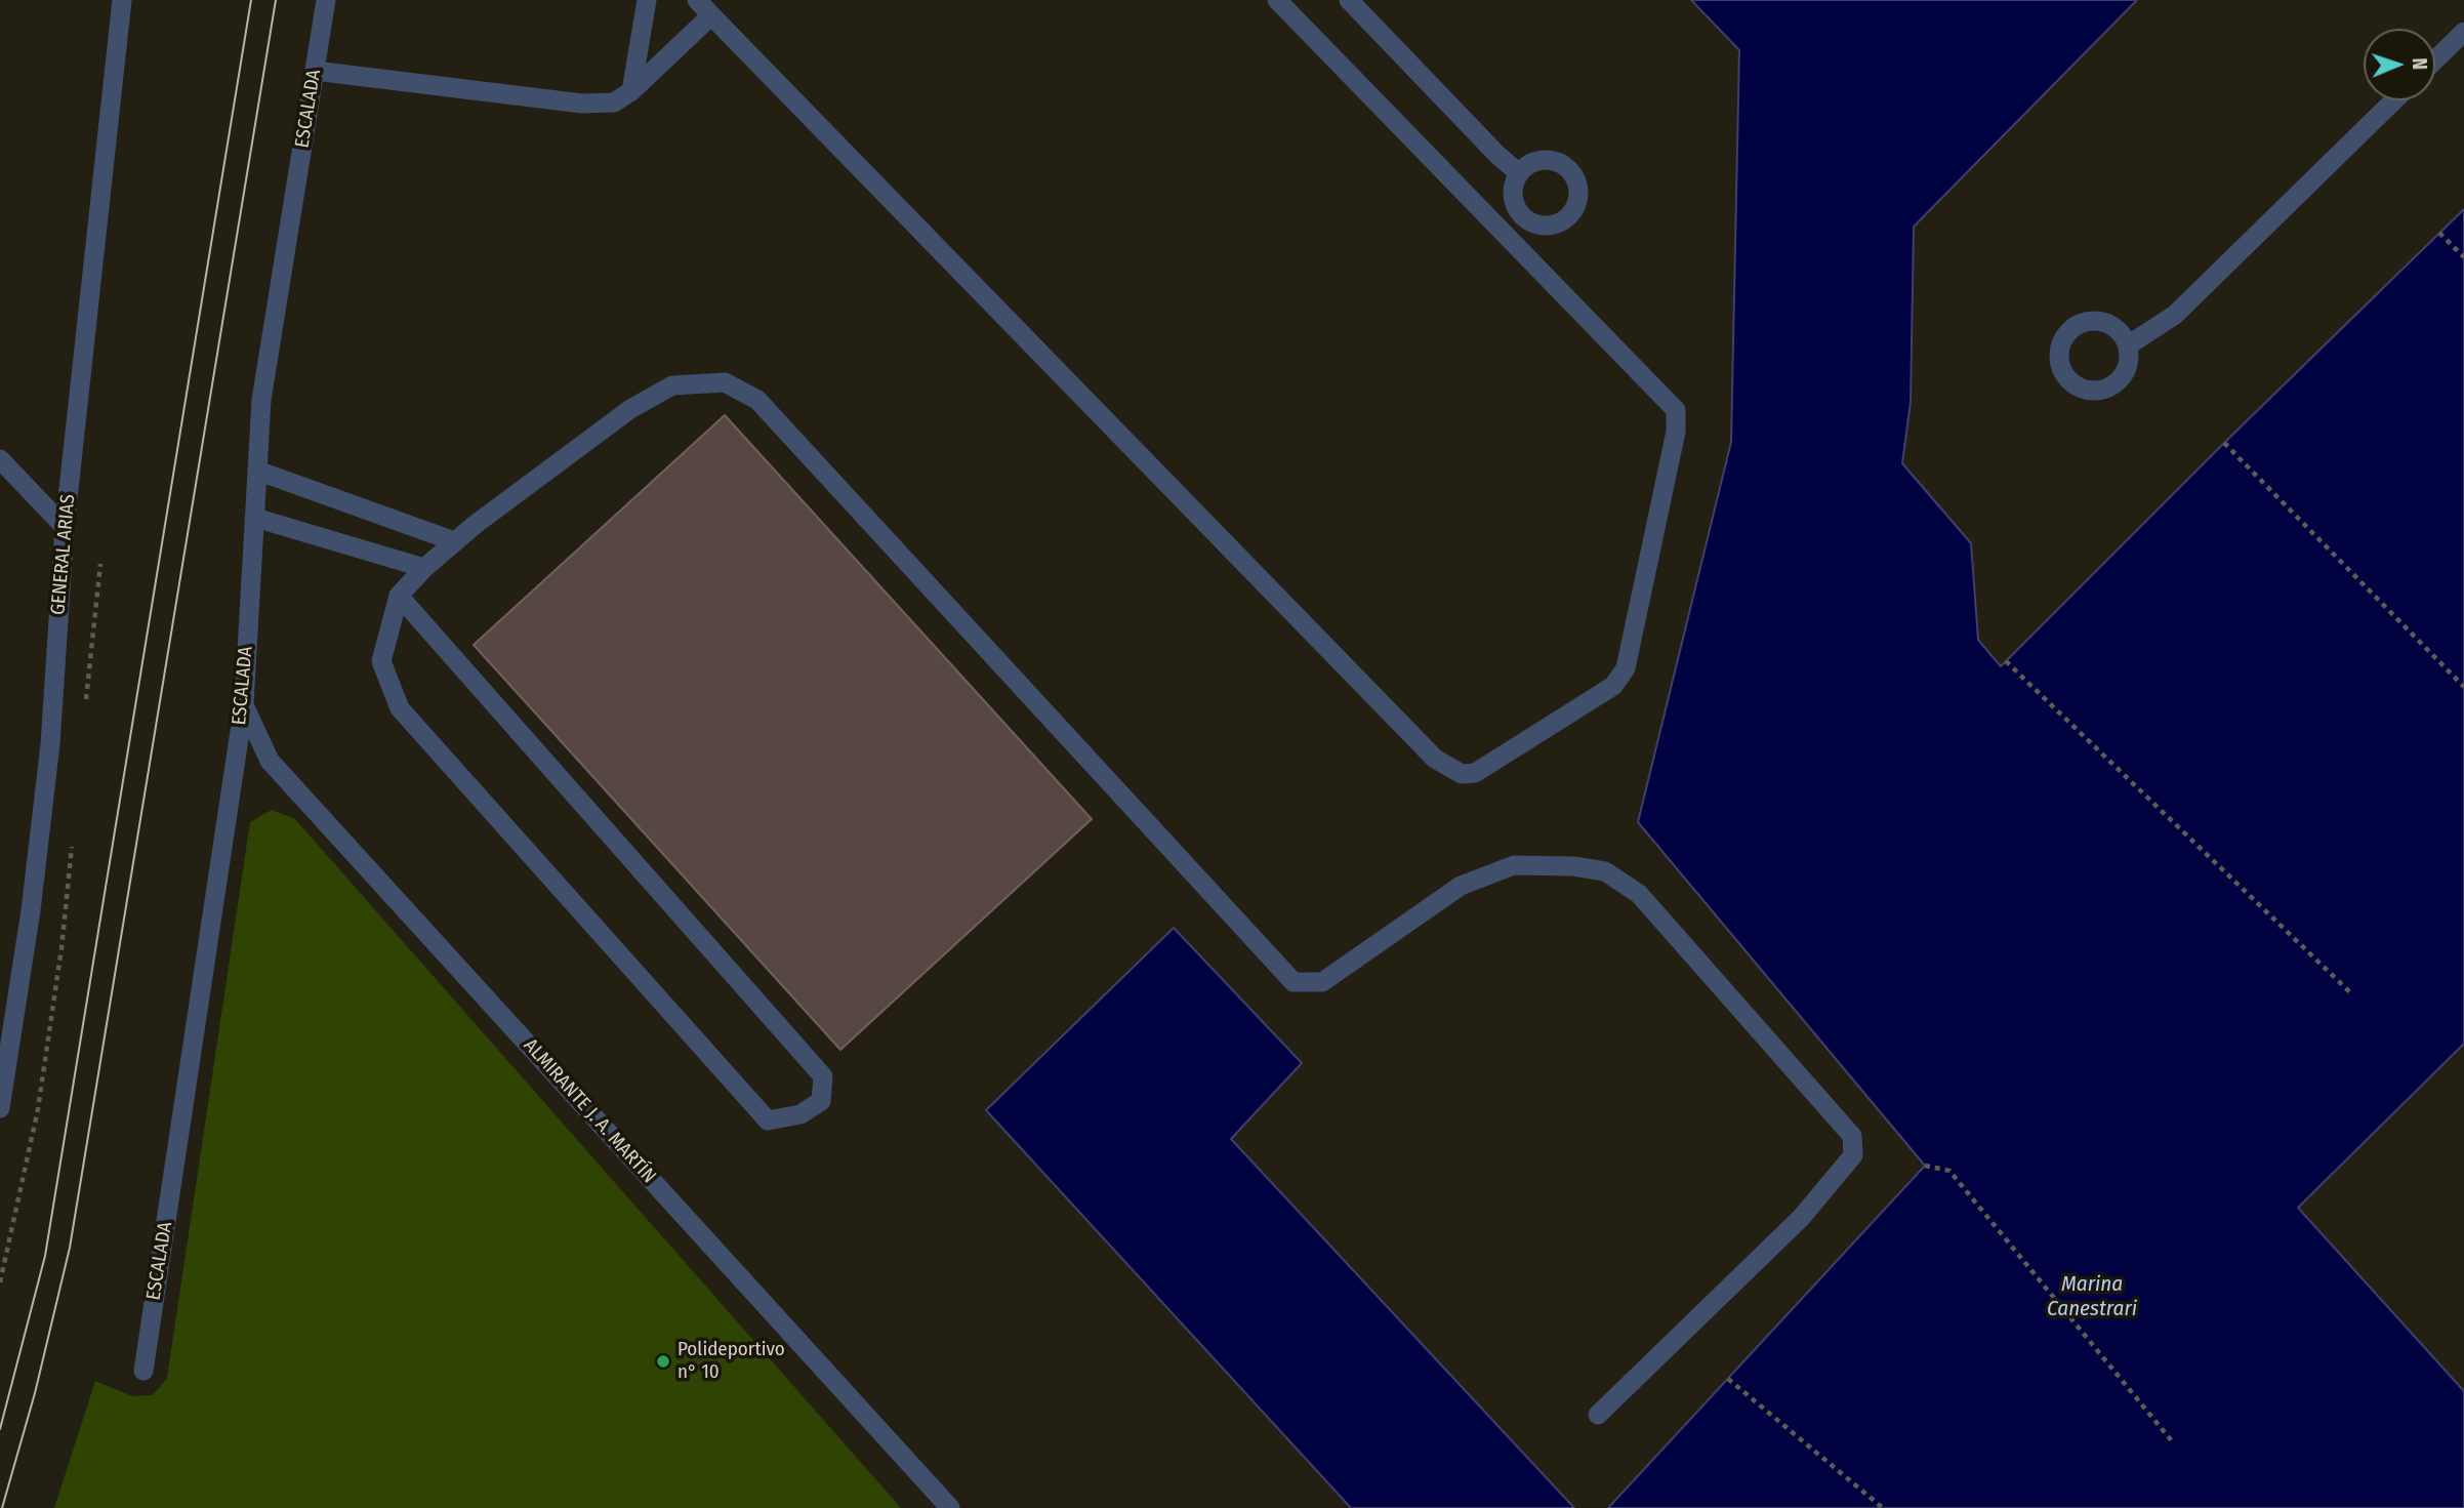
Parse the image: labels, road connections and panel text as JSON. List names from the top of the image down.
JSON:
{
  "streets": {
    "street": ["ESCALADA", "GENERAL ARIAS", "ALMIRANTE J. A. MARTÍN"]
  },
  "crossings": [
    ["ESCALADA", "ALMIRANTE J. A. MARTÍN"]
  ],
  "water": ["Marina Canestrari"],
  "places": ["Polideportivo n° 10"],
  "north": "right"
}
